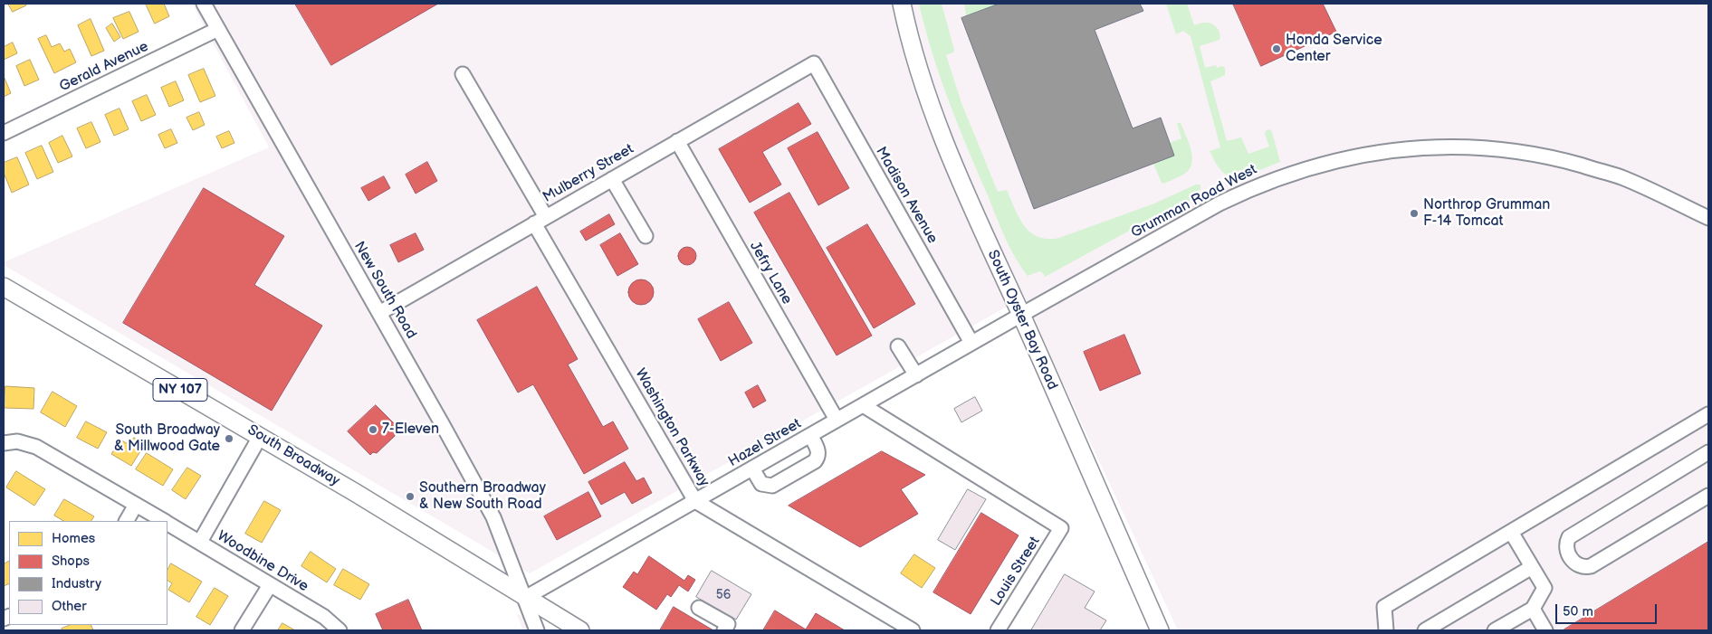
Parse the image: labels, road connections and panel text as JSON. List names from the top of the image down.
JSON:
{
  "streets": {
    "main road": ["South Oyster Bay Road", "NY 107", "South Broadway"],
    "street": [
      "Gerald Avenue",
      "Mulberry Street",
      "Madison Avenue",
      "Grumman Road West",
      "Jefry Lane",
      "New South Road",
      "Washington Parkway",
      "Hazel Street",
      "Woodbine Drive",
      "Louis Street"
    ]
  },
  "crossings": [
    ["Gerald Avenue", "New South Road"],
    ["Mulberry Street", "Madison Avenue"],
    ["Mulberry Street", "Jefry Lane"],
    ["Mulberry Street", "New South Road"],
    ["Mulberry Street", "Washington Parkway"],
    ["Madison Avenue", "Hazel Street"],
    ["Grumman Road West", "South Oyster Bay Road"],
    ["Grumman Road West", "Hazel Street"],
    ["Jefry Lane", "Hazel Street"],
    ["New South Road", "Hazel Street"],
    ["New South Road", "South Broadway"],
    ["South Oyster Bay Road", "Hazel Street"],
    ["Washington Parkway", "Hazel Street"],
    ["Hazel Street", "South Broadway"],
    ["Hazel Street", "Louis Street"]
  ],
  "places": [
    "Honda Service Center",
    "Northrop Grumman F-14 Tomcat",
    "7-Eleven",
    "South Broadway & Millwood Gate",
    "Southern Broadway & New South Road"
  ],
  "house_numbers": ["56"],
  "legend": [
    "Homes",
    "Shops",
    "Industry",
    "Other"
  ],
  "scale_bar": "50 m"
}
